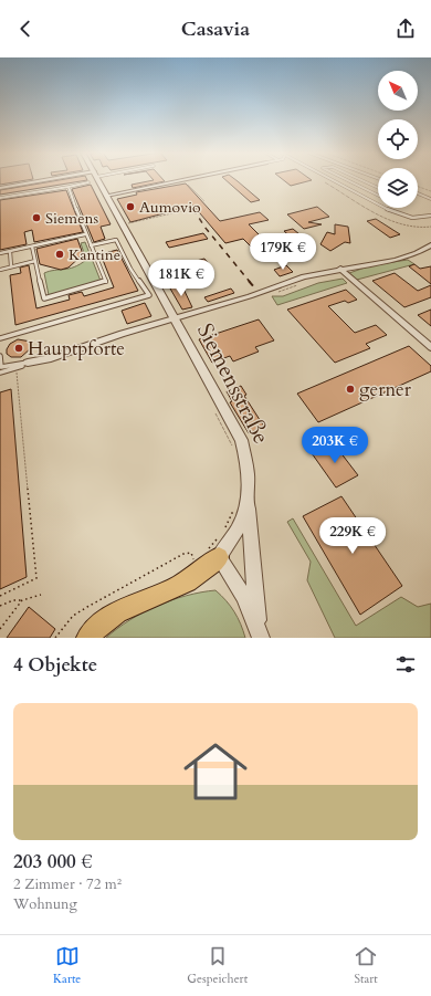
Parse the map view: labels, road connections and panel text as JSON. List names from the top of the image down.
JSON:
{
  "streets": {
    "street": ["Siemensstraße"]
  },
  "places": [
    "Aumovio",
    "Siemens",
    "Kantine",
    "Hauptpforte",
    "gerner"
  ],
  "north": "top left",
  "page": {
    "header": "Casavia",
    "price": [
      "179K €",
      "181K €",
      "203K €",
      "229K €"
    ],
    "heading": "4 Objekte",
    "list": [
      {
        "name": "203 000 €",
        "note": "2 Zimmer · 72 m² · Wohnung"
      }
    ],
    "tabs": ["Karte", "Gespeichert", "Start"]
  }
}
